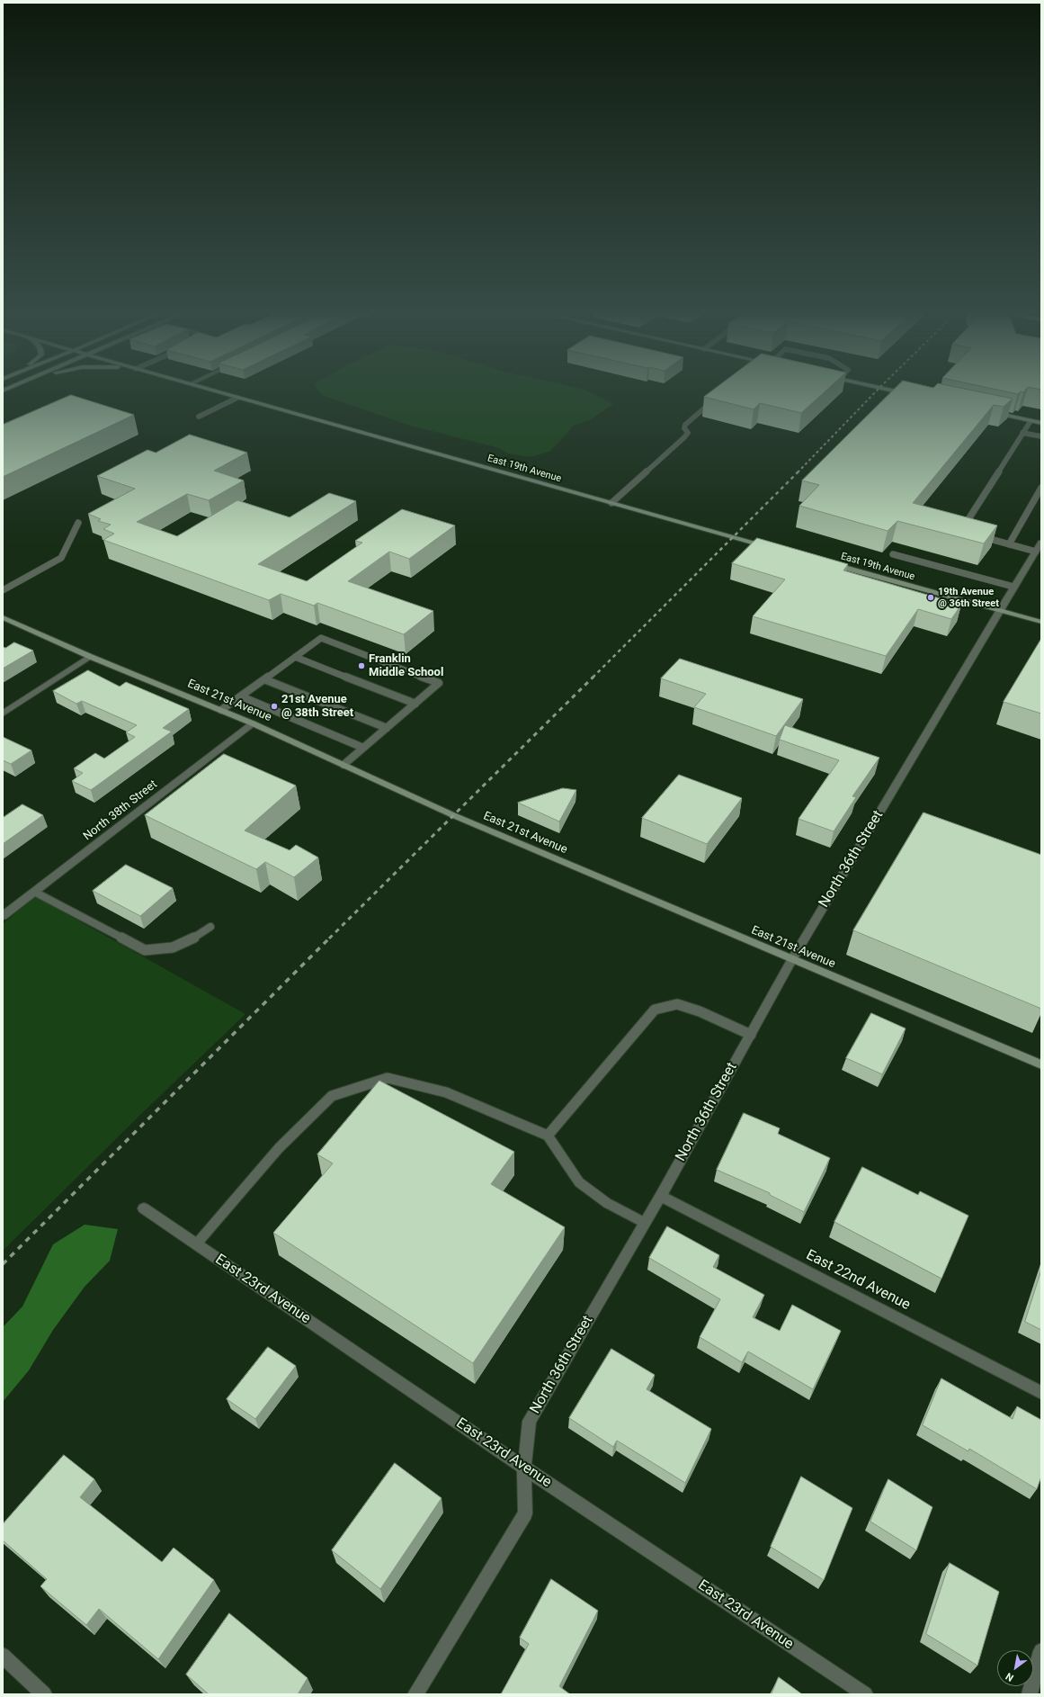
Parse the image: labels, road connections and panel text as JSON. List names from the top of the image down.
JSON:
{
  "streets": {
    "main road": ["East 19th Avenue", "East 21st Avenue"],
    "street": [
      "North 38th Street",
      "North 36th Street",
      "East 22nd Avenue",
      "East 23rd Avenue"
    ]
  },
  "crossings": [
    ["East 19th Avenue", "North 36th Street"],
    ["East 21st Avenue", "North 38th Street"],
    ["East 21st Avenue", "North 36th Street"],
    ["North 36th Street", "East 22nd Avenue"],
    ["North 36th Street", "East 23rd Avenue"]
  ],
  "places": ["19th Avenue @ 36th Street", "Franklin Middle School", "21st Avenue @ 38th Street"],
  "north": "bottom left"
}
